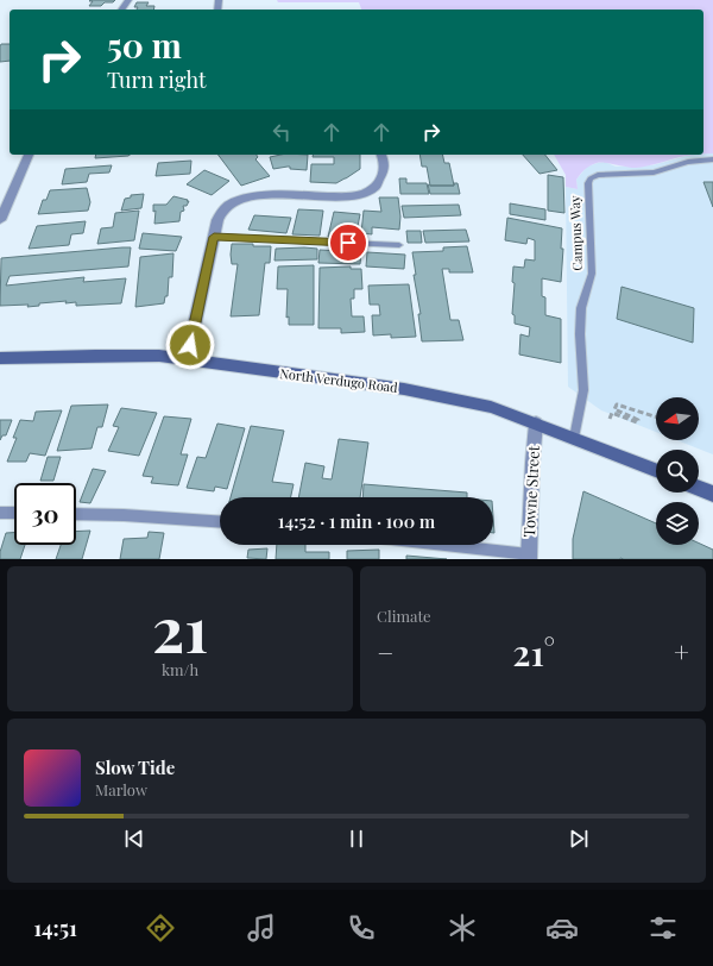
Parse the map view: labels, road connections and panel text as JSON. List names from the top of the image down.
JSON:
{
  "streets": {
    "main road": ["North Verdugo Road"],
    "street": ["Towne Street"],
    "lane": ["Campus Way"]
  },
  "crossings": [
    ["Campus Way", "North Verdugo Road"],
    ["North Verdugo Road", "Towne Street"]
  ],
  "north": "left",
  "page": {
    "turn": ["50 m", "Turn right"],
    "limit": "30",
    "trip": "14:52 · 1 min · 100 m",
    "tile": [
      ["21", "km/h"],
      "Climate"
    ],
    "heat": ["−", "21°", "+"],
    "song": ["Slow Tide", "Marlow"],
    "tabs": "14:51"
  }
}
